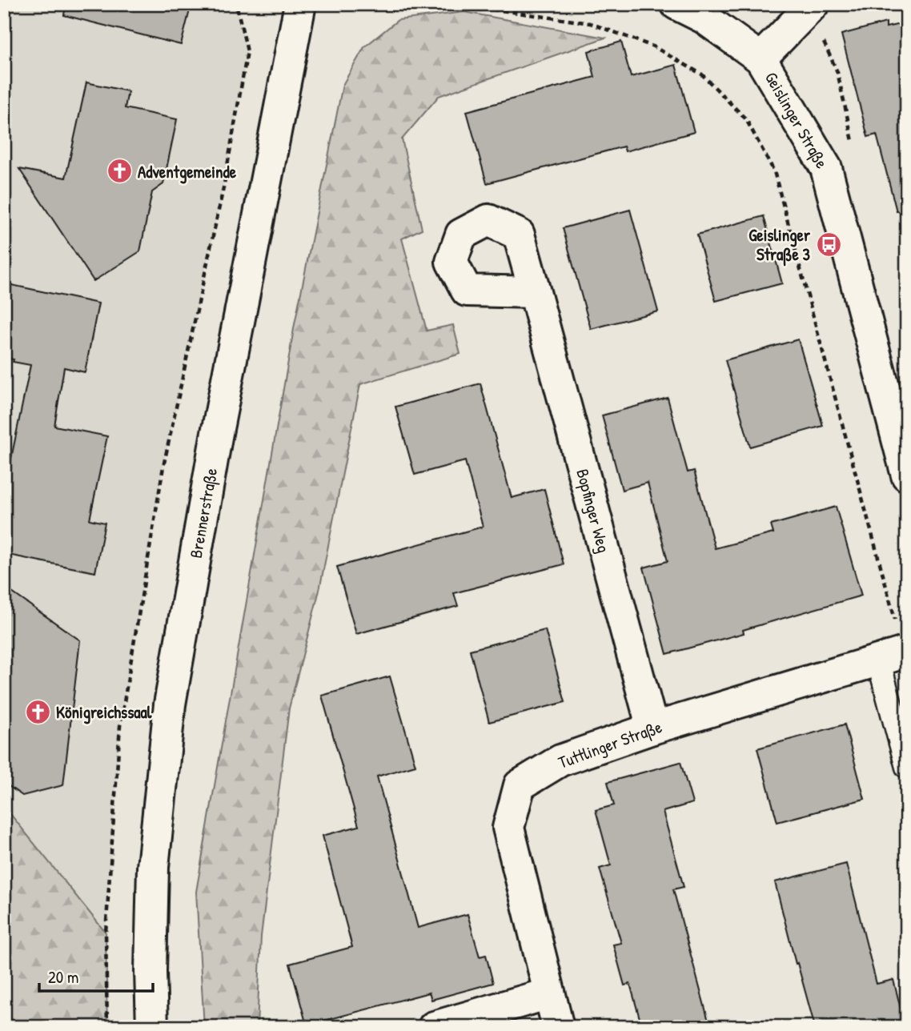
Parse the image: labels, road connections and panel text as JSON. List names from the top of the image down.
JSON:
{
  "streets": {
    "street": [
      "Geislinger Straße",
      "Bopfinger Weg",
      "Brennerstraße",
      "Tuttlinger Straße"
    ]
  },
  "crossings": [
    ["Bopfinger Weg", "Tuttlinger Straße"]
  ],
  "places": {
    "church": ["Adventgemeinde", "Königreichssaal"],
    "bus stop": ["Geislinger Straße 3"]
  },
  "scale_bar": "20 m"
}
